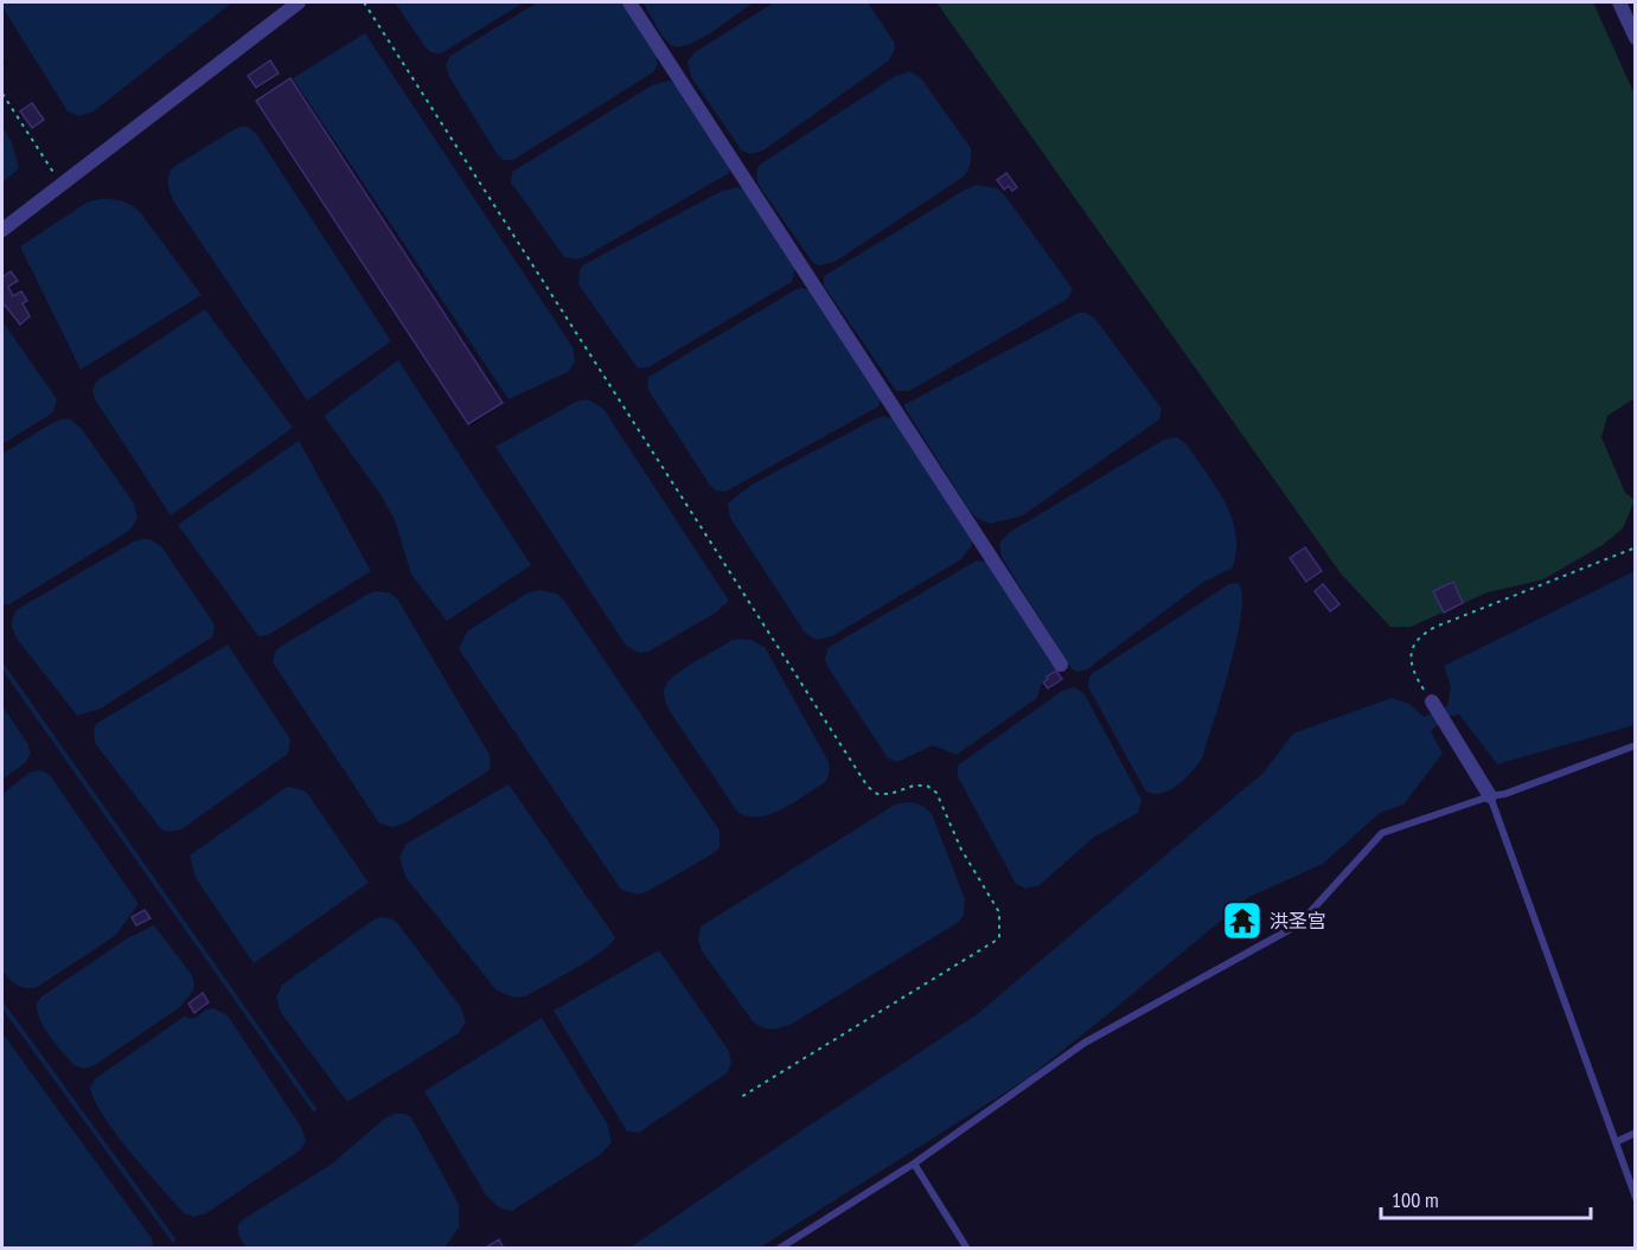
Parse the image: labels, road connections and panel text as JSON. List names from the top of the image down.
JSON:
{
  "places": {
    "temple": ["洪圣宫"]
  },
  "scale_bar": "100 m"
}
